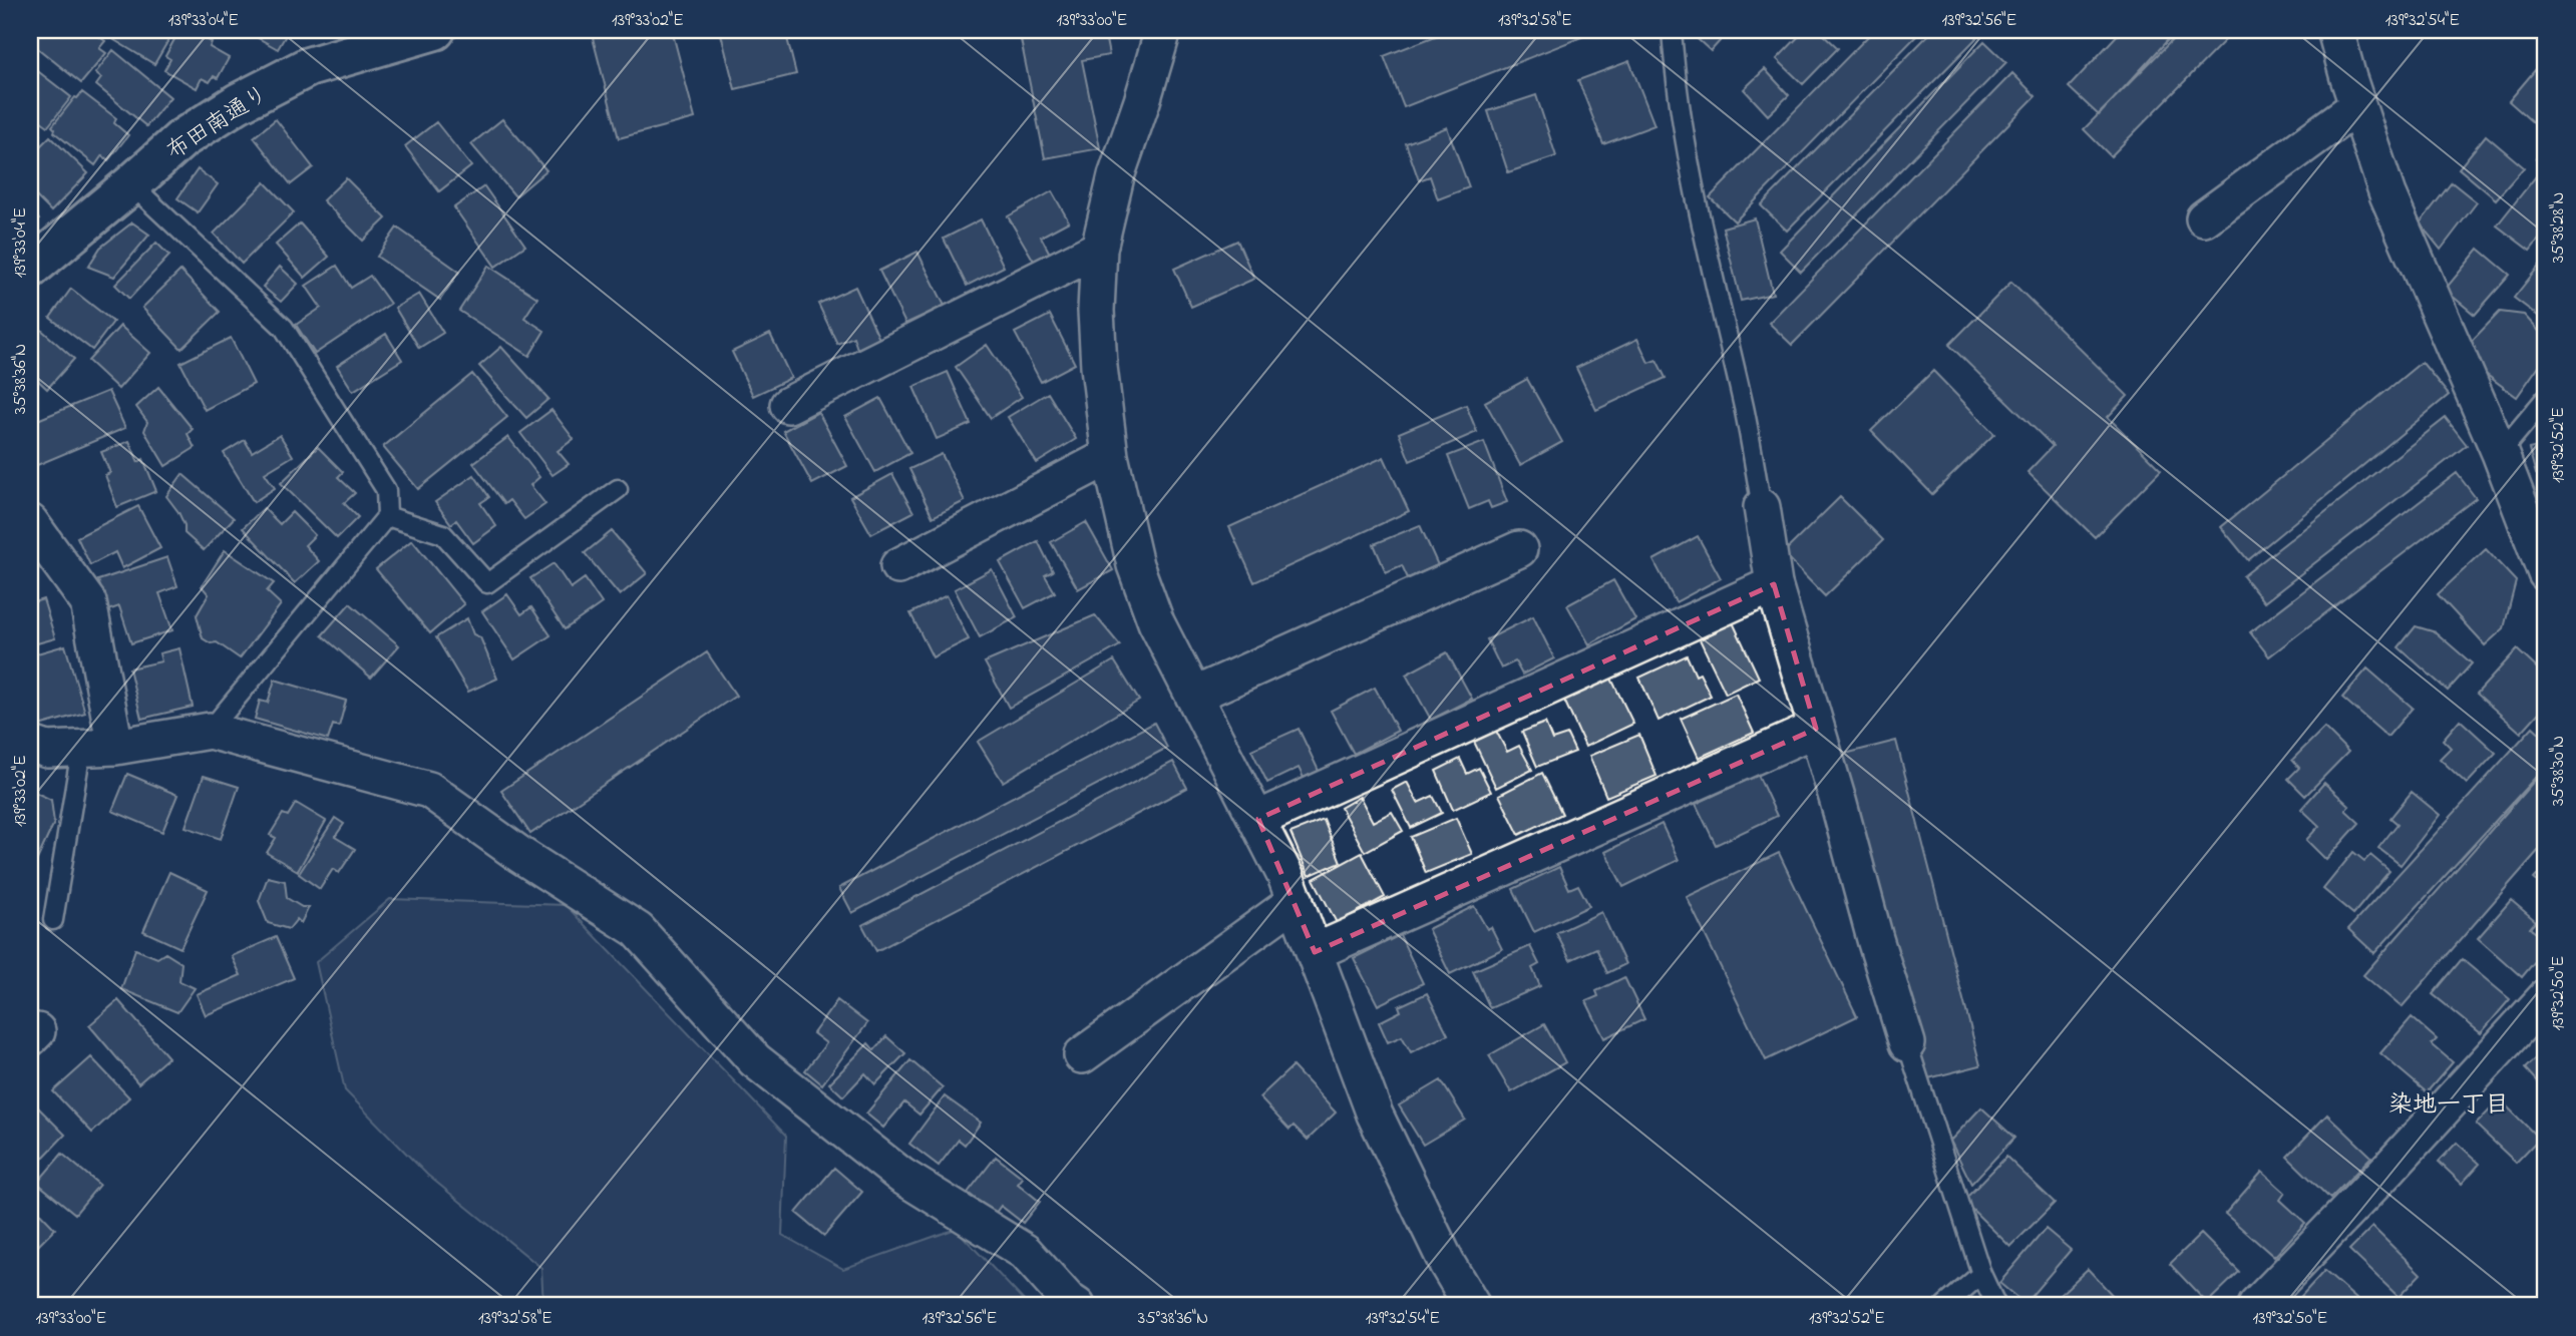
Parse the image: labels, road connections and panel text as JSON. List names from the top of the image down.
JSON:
{
  "streets": {
    "street": ["布田南通り"]
  },
  "districts": ["染地一丁目"],
  "coordinates": [
    "139°33'04\"E",
    "139°33'02\"E",
    "139°33'00\"E",
    "139°32'58\"E",
    "139°32'56\"E",
    "139°32'54\"E",
    "35°38'28\"N",
    "35°38'36\"N",
    "139°32'52\"E",
    "35°38'30\"N",
    "139°32'50\"E"
  ]
}
